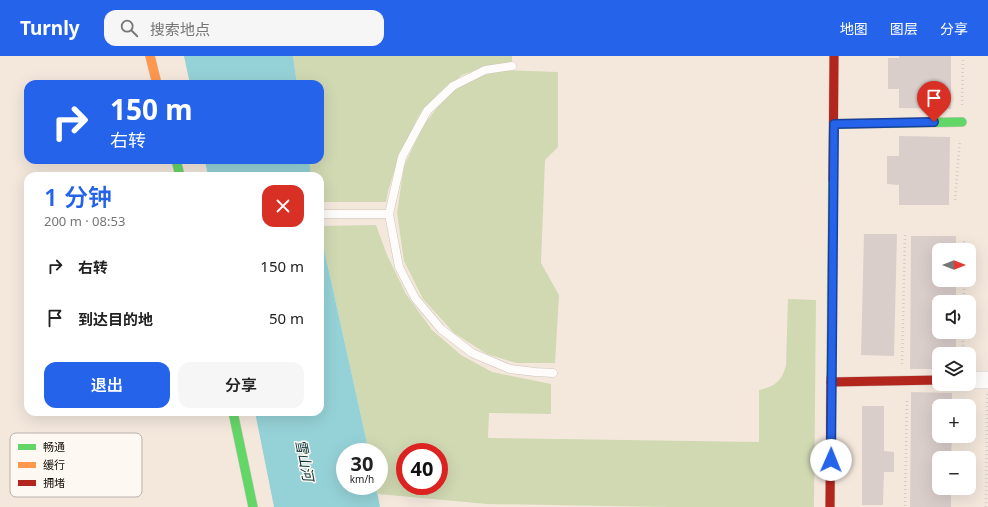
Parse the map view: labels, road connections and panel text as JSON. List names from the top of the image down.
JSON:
{
  "water": ["雪山河"],
  "legend": ["畅通", "缓行", "拥堵"],
  "north": "right",
  "page": {
    "header": "Turnly",
    "search": "搜索地点",
    "nav": ["地图", "图层", "分享"],
    "turn": ["150 m", "右转"],
    "heading": ["1 分钟", "200 m · 08:53"],
    "list": [
      {
        "name": "右转",
        "value": "150 m"
      },
      {
        "name": "到达目的地",
        "value": "50 m"
      }
    ],
    "map_buttons": ["+", "−"],
    "buttons": ["退出", "分享"],
    "speed": "30 km/h",
    "limit": "40"
  }
}
